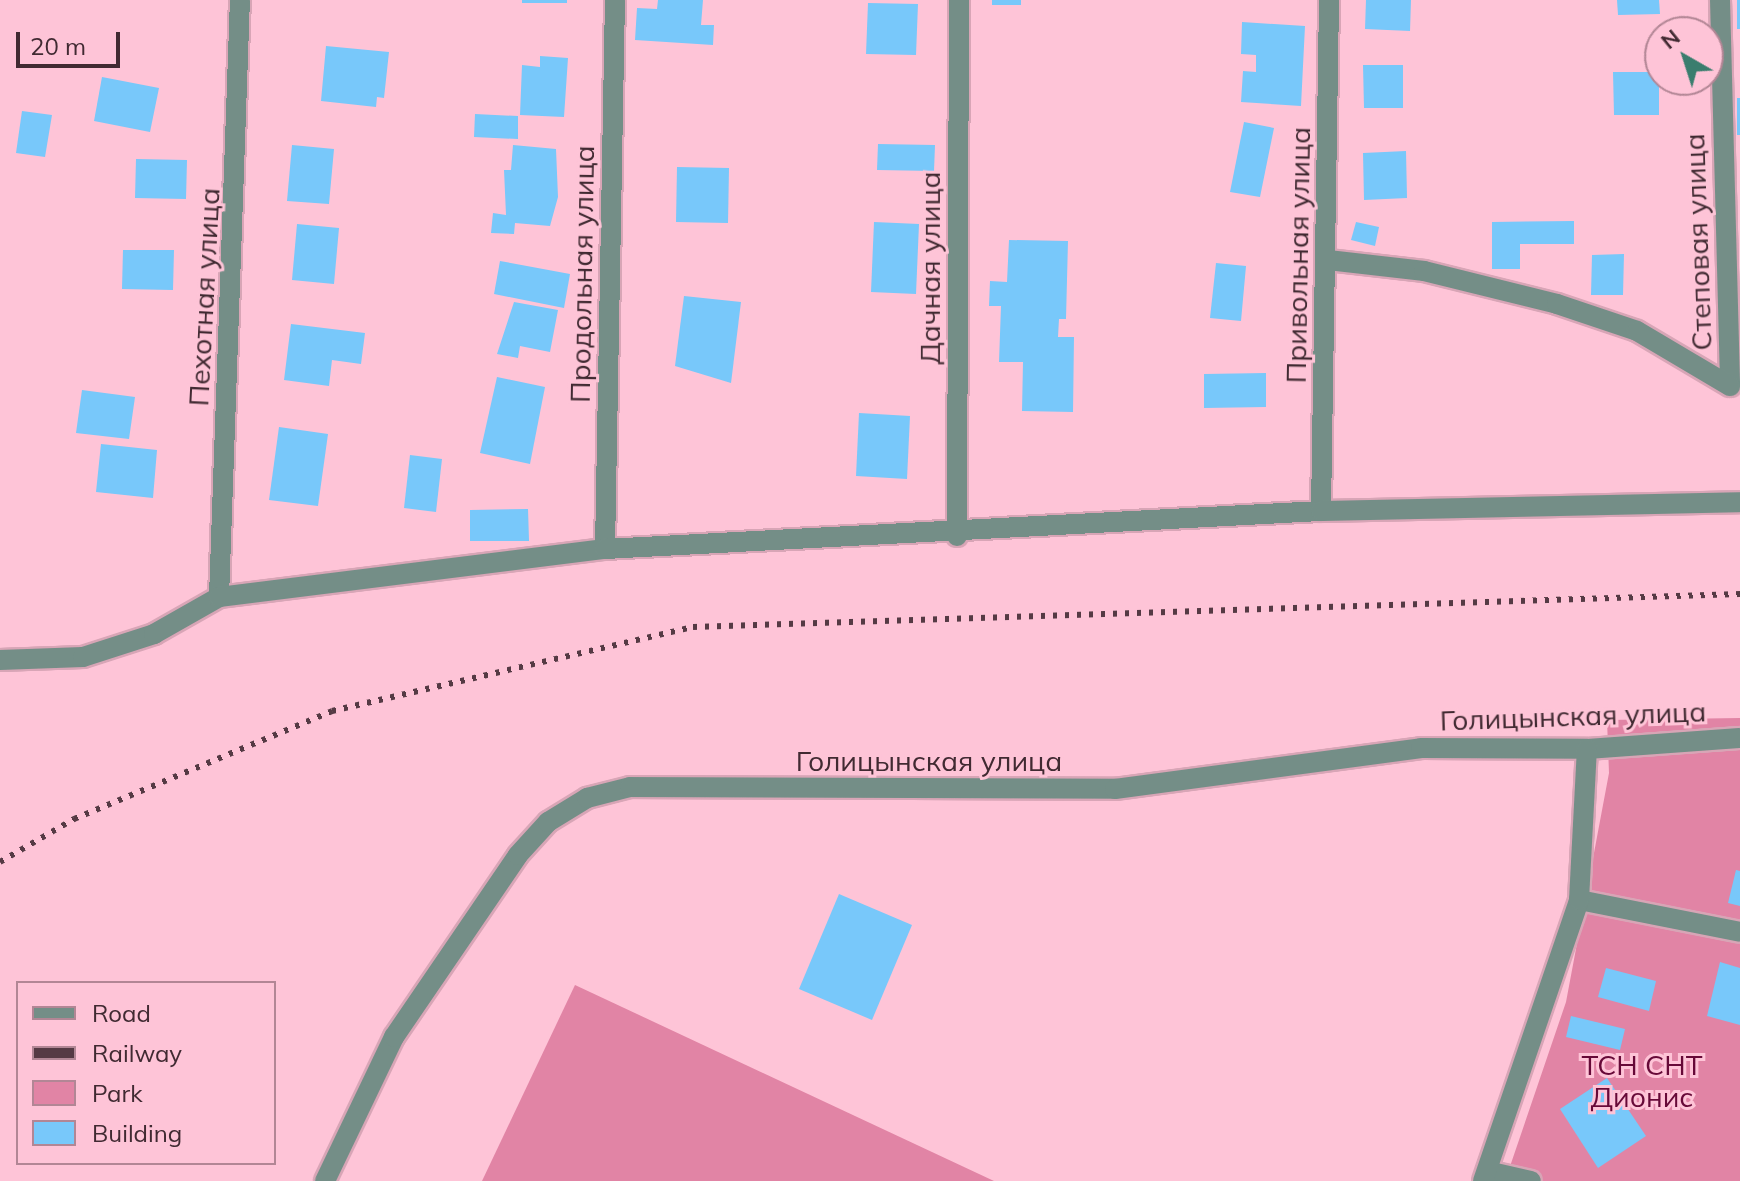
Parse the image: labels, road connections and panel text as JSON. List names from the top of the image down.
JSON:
{
  "streets": {
    "street": [
      "Степовая улица",
      "Привольная улица",
      "Дачная улица",
      "Продольная улица",
      "Пехотная улица",
      "Голицынская улица"
    ]
  },
  "crossings": [
    ["Степовая улица", "Привольная улица"]
  ],
  "parks": ["ТСН СНТ Дионис"],
  "legend": [
    "Road",
    "Railway",
    "Park",
    "Building"
  ],
  "scale_bar": "20 m",
  "north": "top left"
}
